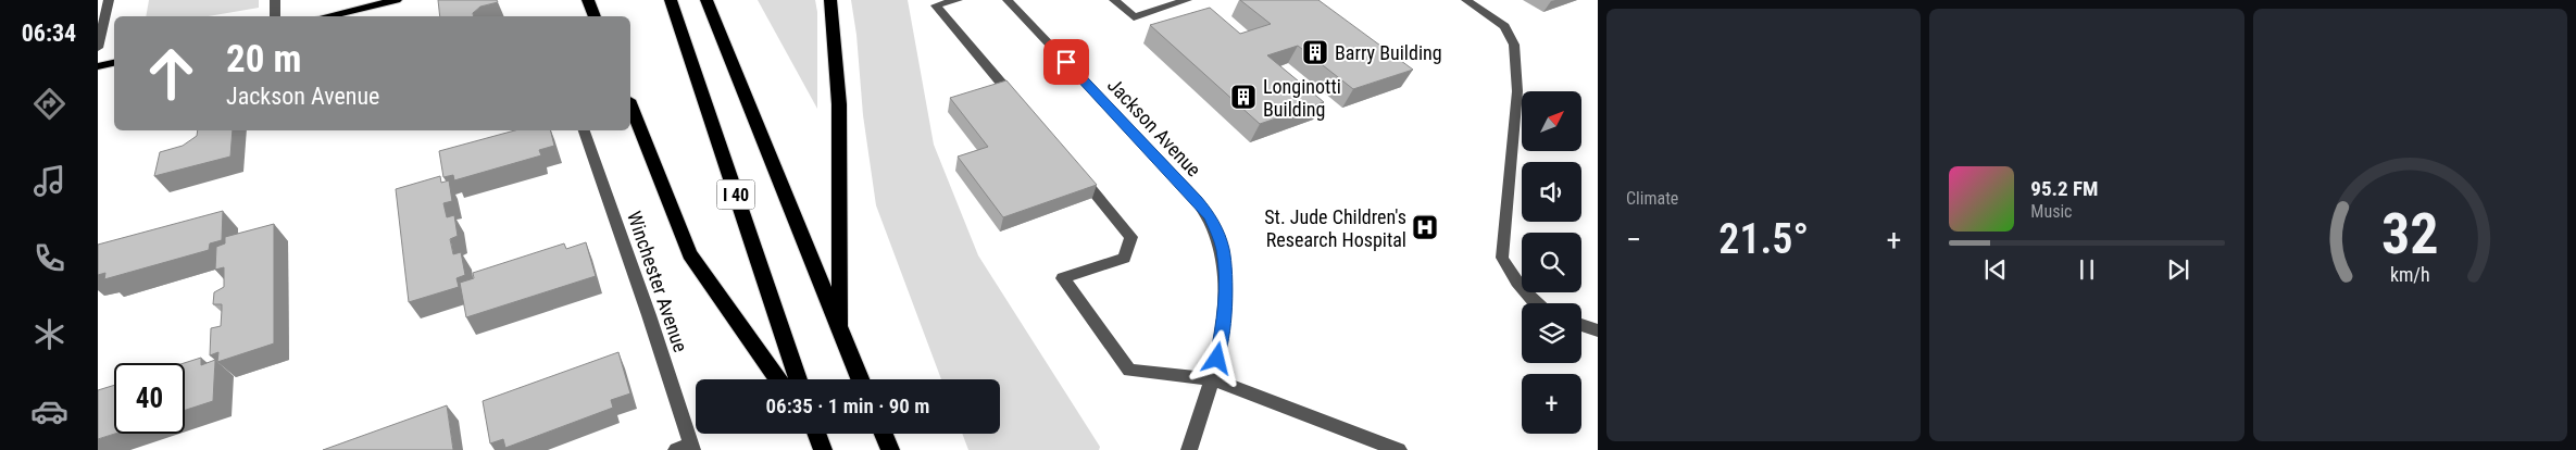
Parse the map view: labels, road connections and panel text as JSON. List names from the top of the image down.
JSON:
{
  "streets": {
    "highway": ["I 40"],
    "street": ["Jackson Avenue", "Winchester Avenue"]
  },
  "places": {
    "building": ["Barry Building", "Longinotti Building"],
    "hospital": ["St. Jude Children's Research Hospital"]
  },
  "north": "top right",
  "page": {
    "tabs": "06:34",
    "tile": "Climate",
    "turn": ["20 m", "Jackson Avenue"],
    "map_buttons": "+",
    "song": ["95.2 FM", "Music"],
    "heat": ["−", "21.5°", "+"],
    "limit": "40",
    "trip": "06:35 · 1 min · 90 m",
    "gauge": ["32", "km/h"]
  }
}
